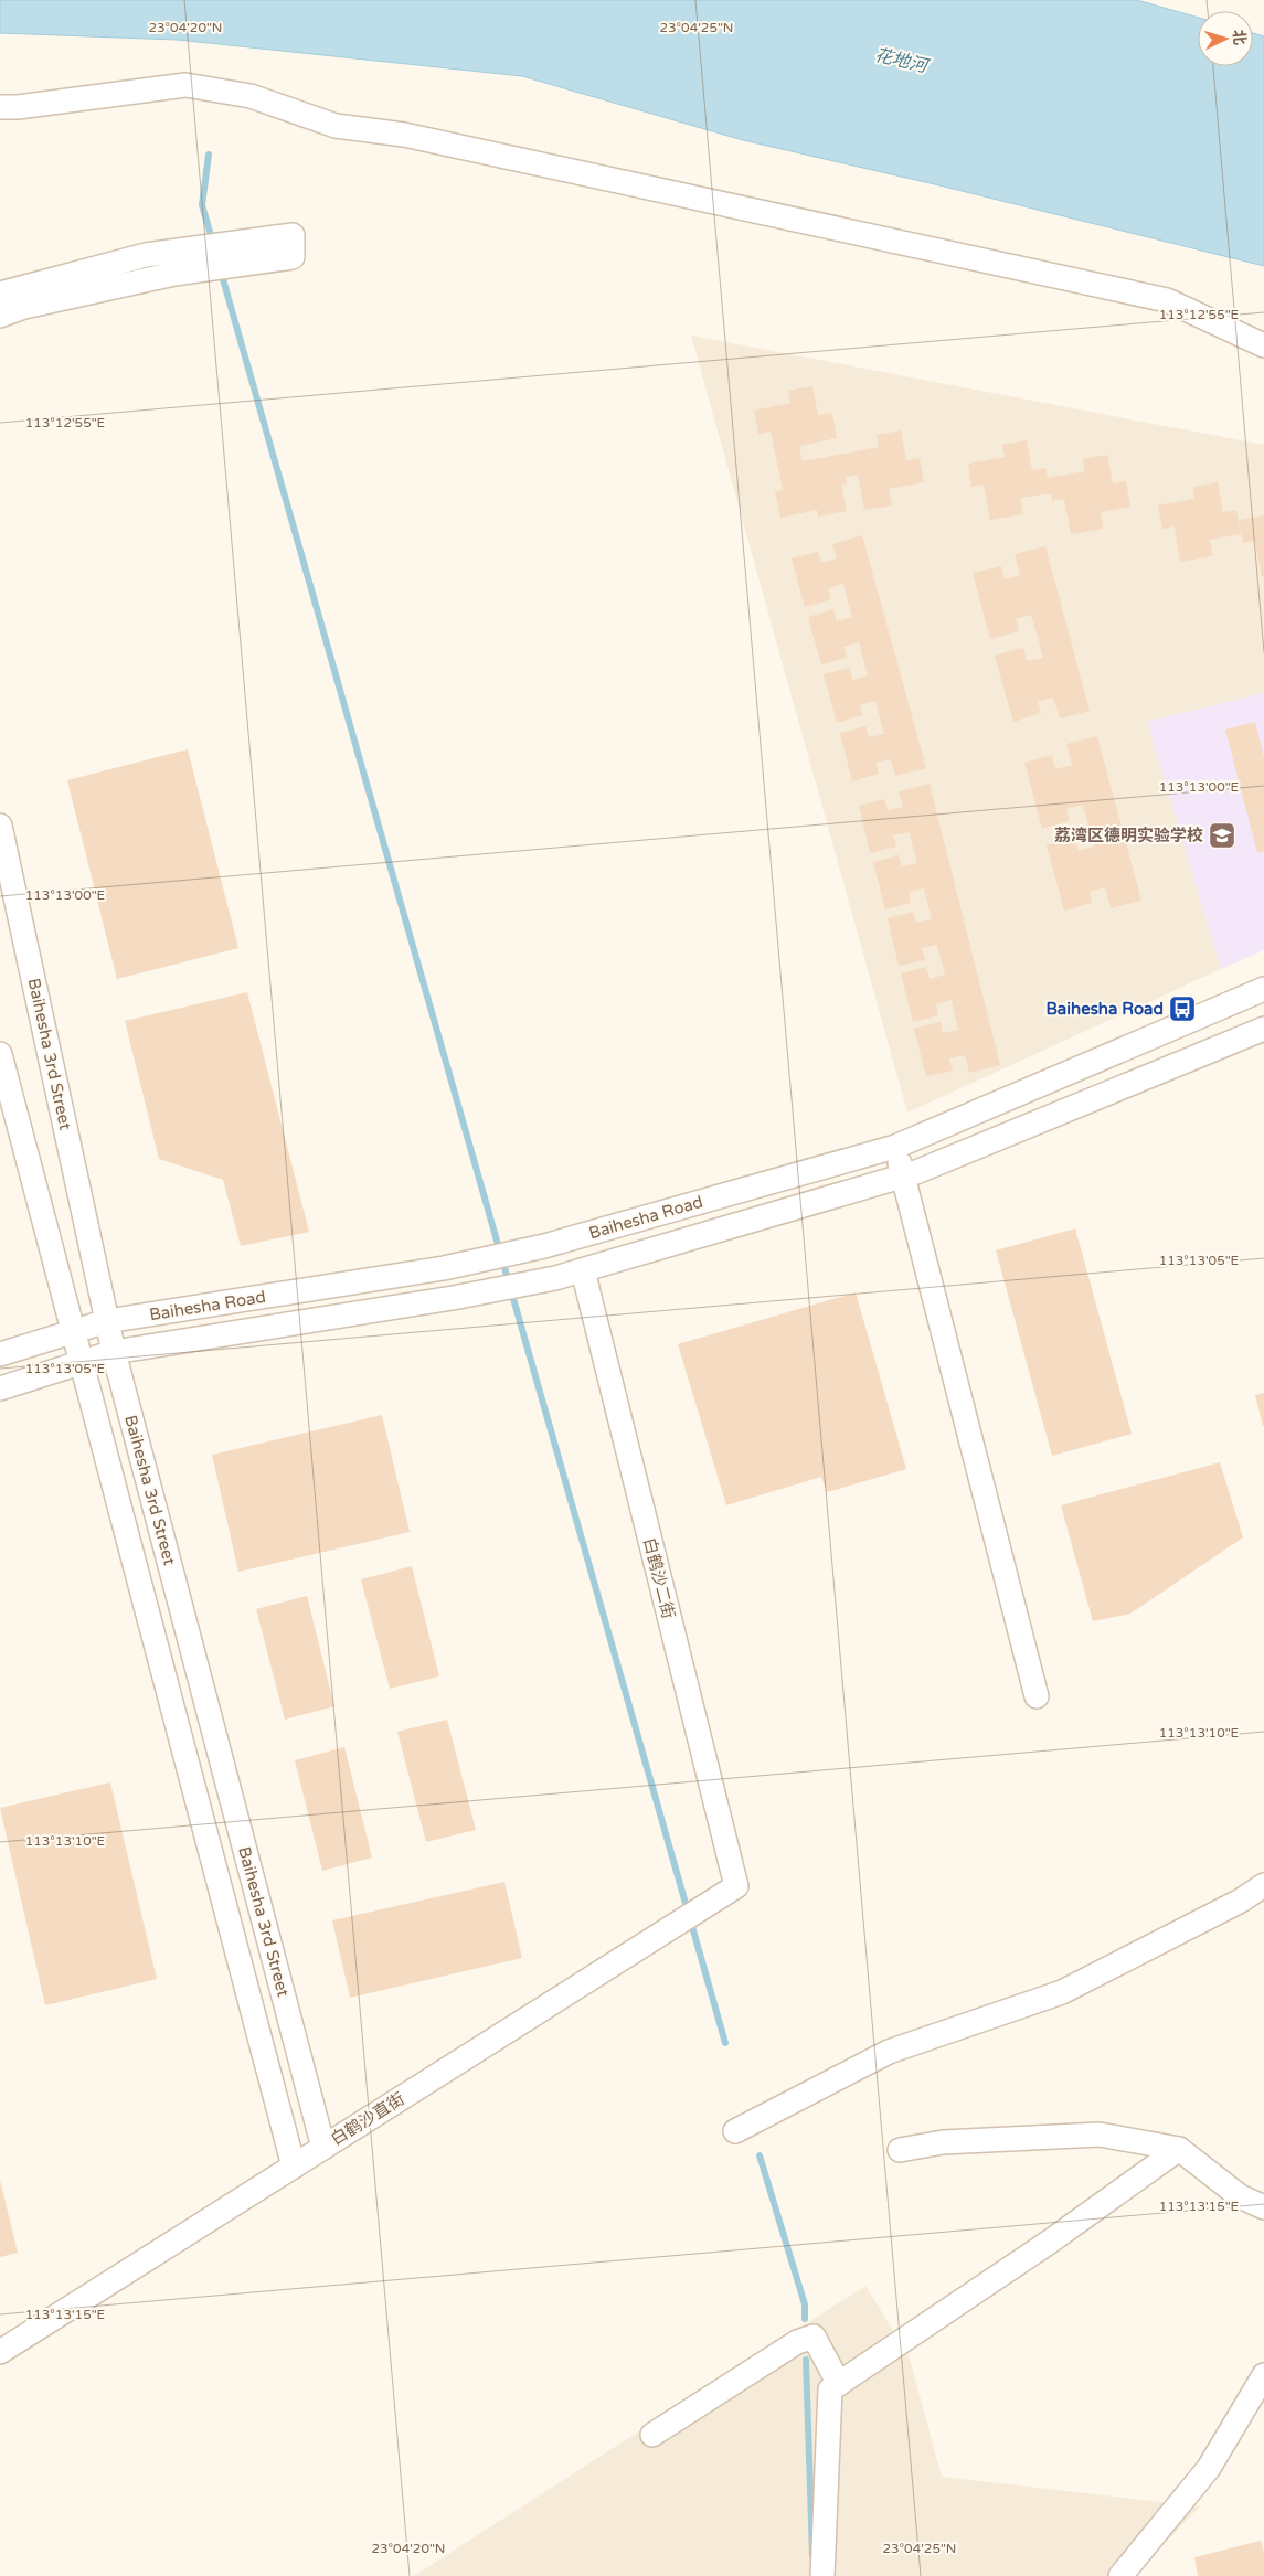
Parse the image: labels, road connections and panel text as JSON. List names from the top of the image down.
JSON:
{
  "streets": {
    "street": [
      "Baihesha 3rd Street",
      "Baihesha Road",
      "白鹤沙二街",
      "白鹤沙直街"
    ]
  },
  "crossings": [
    ["Baihesha 3rd Street", "Baihesha Road"],
    ["Baihesha 3rd Street", "白鹤沙直街"],
    ["Baihesha Road", "白鹤沙二街"],
    ["白鹤沙二街", "白鹤沙直街"]
  ],
  "water": ["花地河"],
  "places": {
    "school or university": ["荔湾区德明实验学校"],
    "bus stop": ["Baihesha Road"]
  },
  "north": "right",
  "coordinates": [
    "23°04'20\"N",
    "23°04'25\"N",
    "113°12'55\"E",
    "113°13'00\"E",
    "113°13'05\"E",
    "113°13'10\"E",
    "113°13'15\"E"
  ]
}
